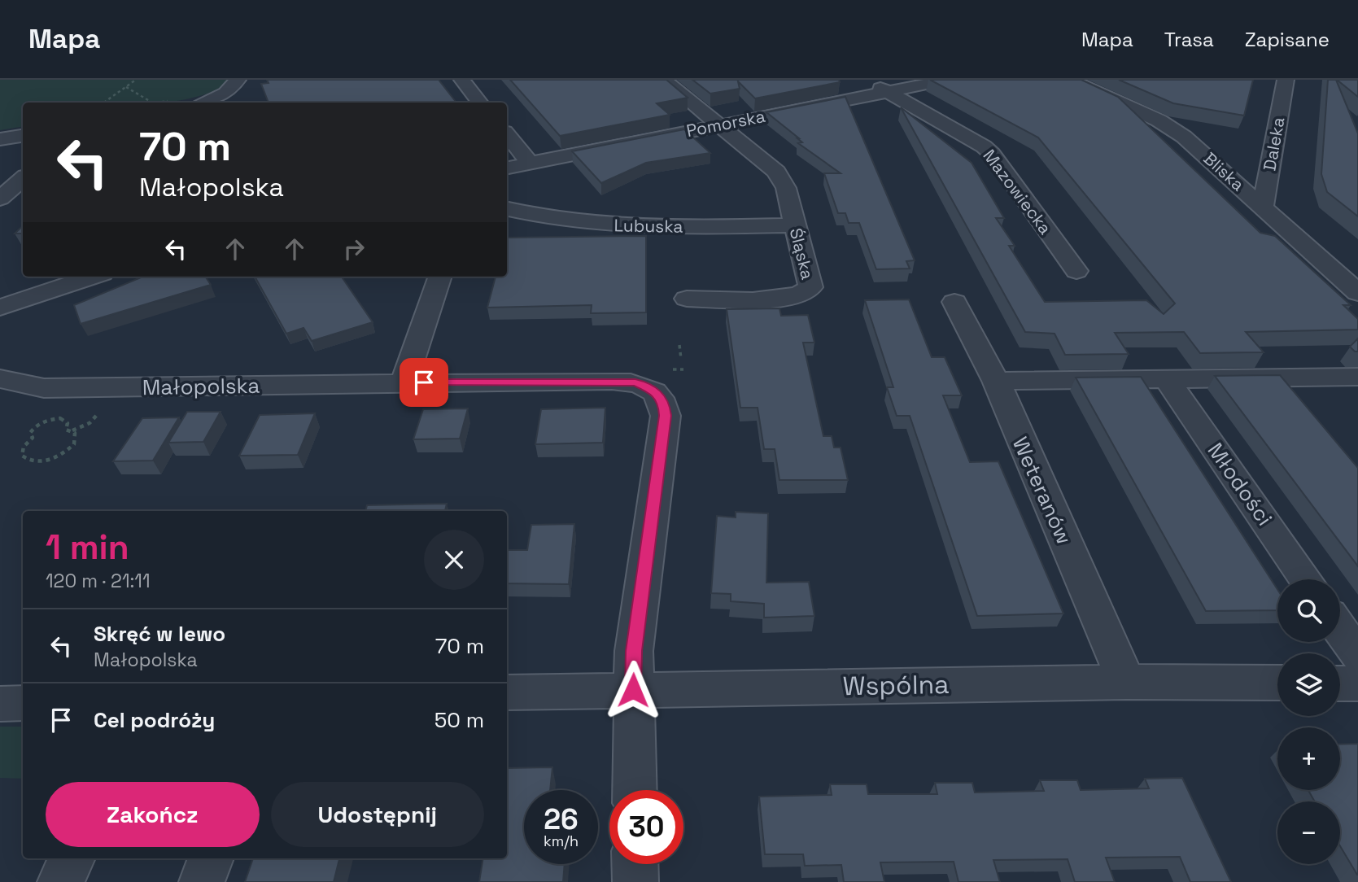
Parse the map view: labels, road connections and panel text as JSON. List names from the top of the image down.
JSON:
{
  "streets": {
    "street": [
      "Pomorska",
      "Daleka",
      "Bliska",
      "Mazowiecka",
      "Lubuska",
      "Śląska",
      "Małopolska",
      "Młodości",
      "Weteranów",
      "Wspólna"
    ]
  },
  "crossings": [
    ["Pomorska", "Mazowiecka"],
    ["Pomorska", "Śląska"],
    ["Daleka", "Bliska"],
    ["Lubuska", "Śląska"],
    ["Małopolska", "Wspólna"],
    ["Weteranów", "Wspólna"]
  ],
  "page": {
    "header": "Mapa",
    "nav": ["Mapa", "Trasa", "Zapisane"],
    "turn": ["70 m", "Małopolska"],
    "heading": ["1 min", "120 m · 21:11"],
    "map_buttons": ["+", "−"],
    "list": [
      {
        "name": "Skręć w lewo",
        "note": "Małopolska",
        "value": "70 m"
      },
      {
        "name": "Cel podróży",
        "value": "50 m"
      }
    ],
    "buttons": ["Zakończ", "Udostępnij"],
    "speed": "26 km/h",
    "limit": "30"
  }
}
